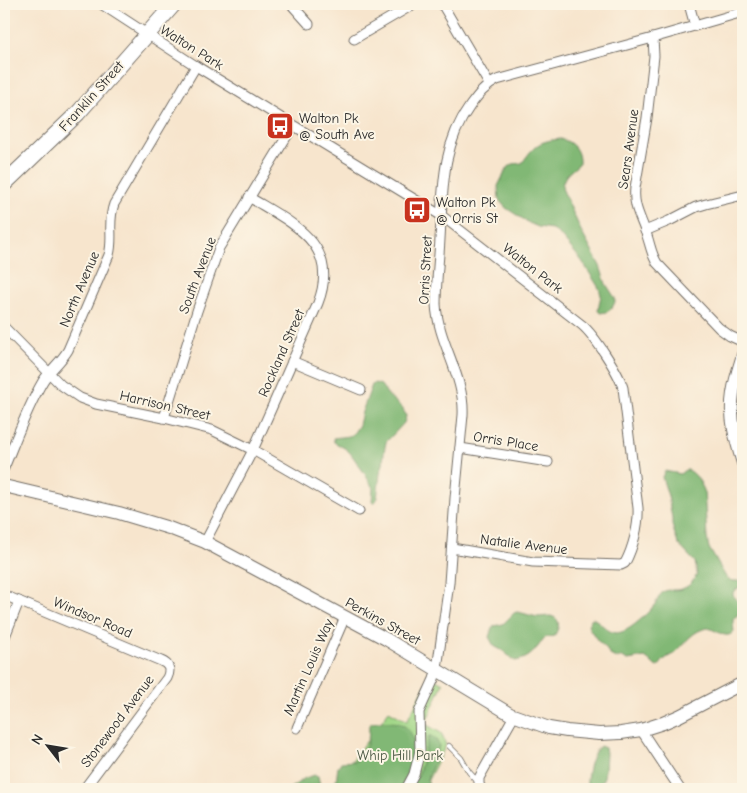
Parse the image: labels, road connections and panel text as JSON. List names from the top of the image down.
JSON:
{
  "streets": {
    "main road": ["Franklin Street"],
    "street": [
      "Walton Park",
      "Sears Avenue",
      "Orris Street",
      "South Avenue",
      "North Avenue",
      "Rockland Street",
      "Harrison Street",
      "Orris Place",
      "Natalie Avenue",
      "Windsor Road",
      "Perkins Street",
      "Martin Louis Way",
      "Stonewood Avenue"
    ]
  },
  "crossings": [
    ["Walton Park", "Franklin Street"],
    ["Walton Park", "Orris Street"],
    ["Walton Park", "South Avenue"],
    ["Walton Park", "North Avenue"],
    ["Walton Park", "Natalie Avenue"],
    ["Orris Street", "Orris Place"],
    ["Orris Street", "Natalie Avenue"],
    ["Orris Street", "Perkins Street"],
    ["South Avenue", "Rockland Street"],
    ["South Avenue", "Harrison Street"],
    ["North Avenue", "Harrison Street"],
    ["Rockland Street", "Harrison Street"],
    ["Rockland Street", "Perkins Street"],
    ["Windsor Road", "Stonewood Avenue"],
    ["Perkins Street", "Martin Louis Way"]
  ],
  "parks": ["Whip Hill Park"],
  "places": {
    "bus stop": ["Walton Pk @ South Ave", "Walton Pk @ Orris St"]
  },
  "north": "top left"
}
